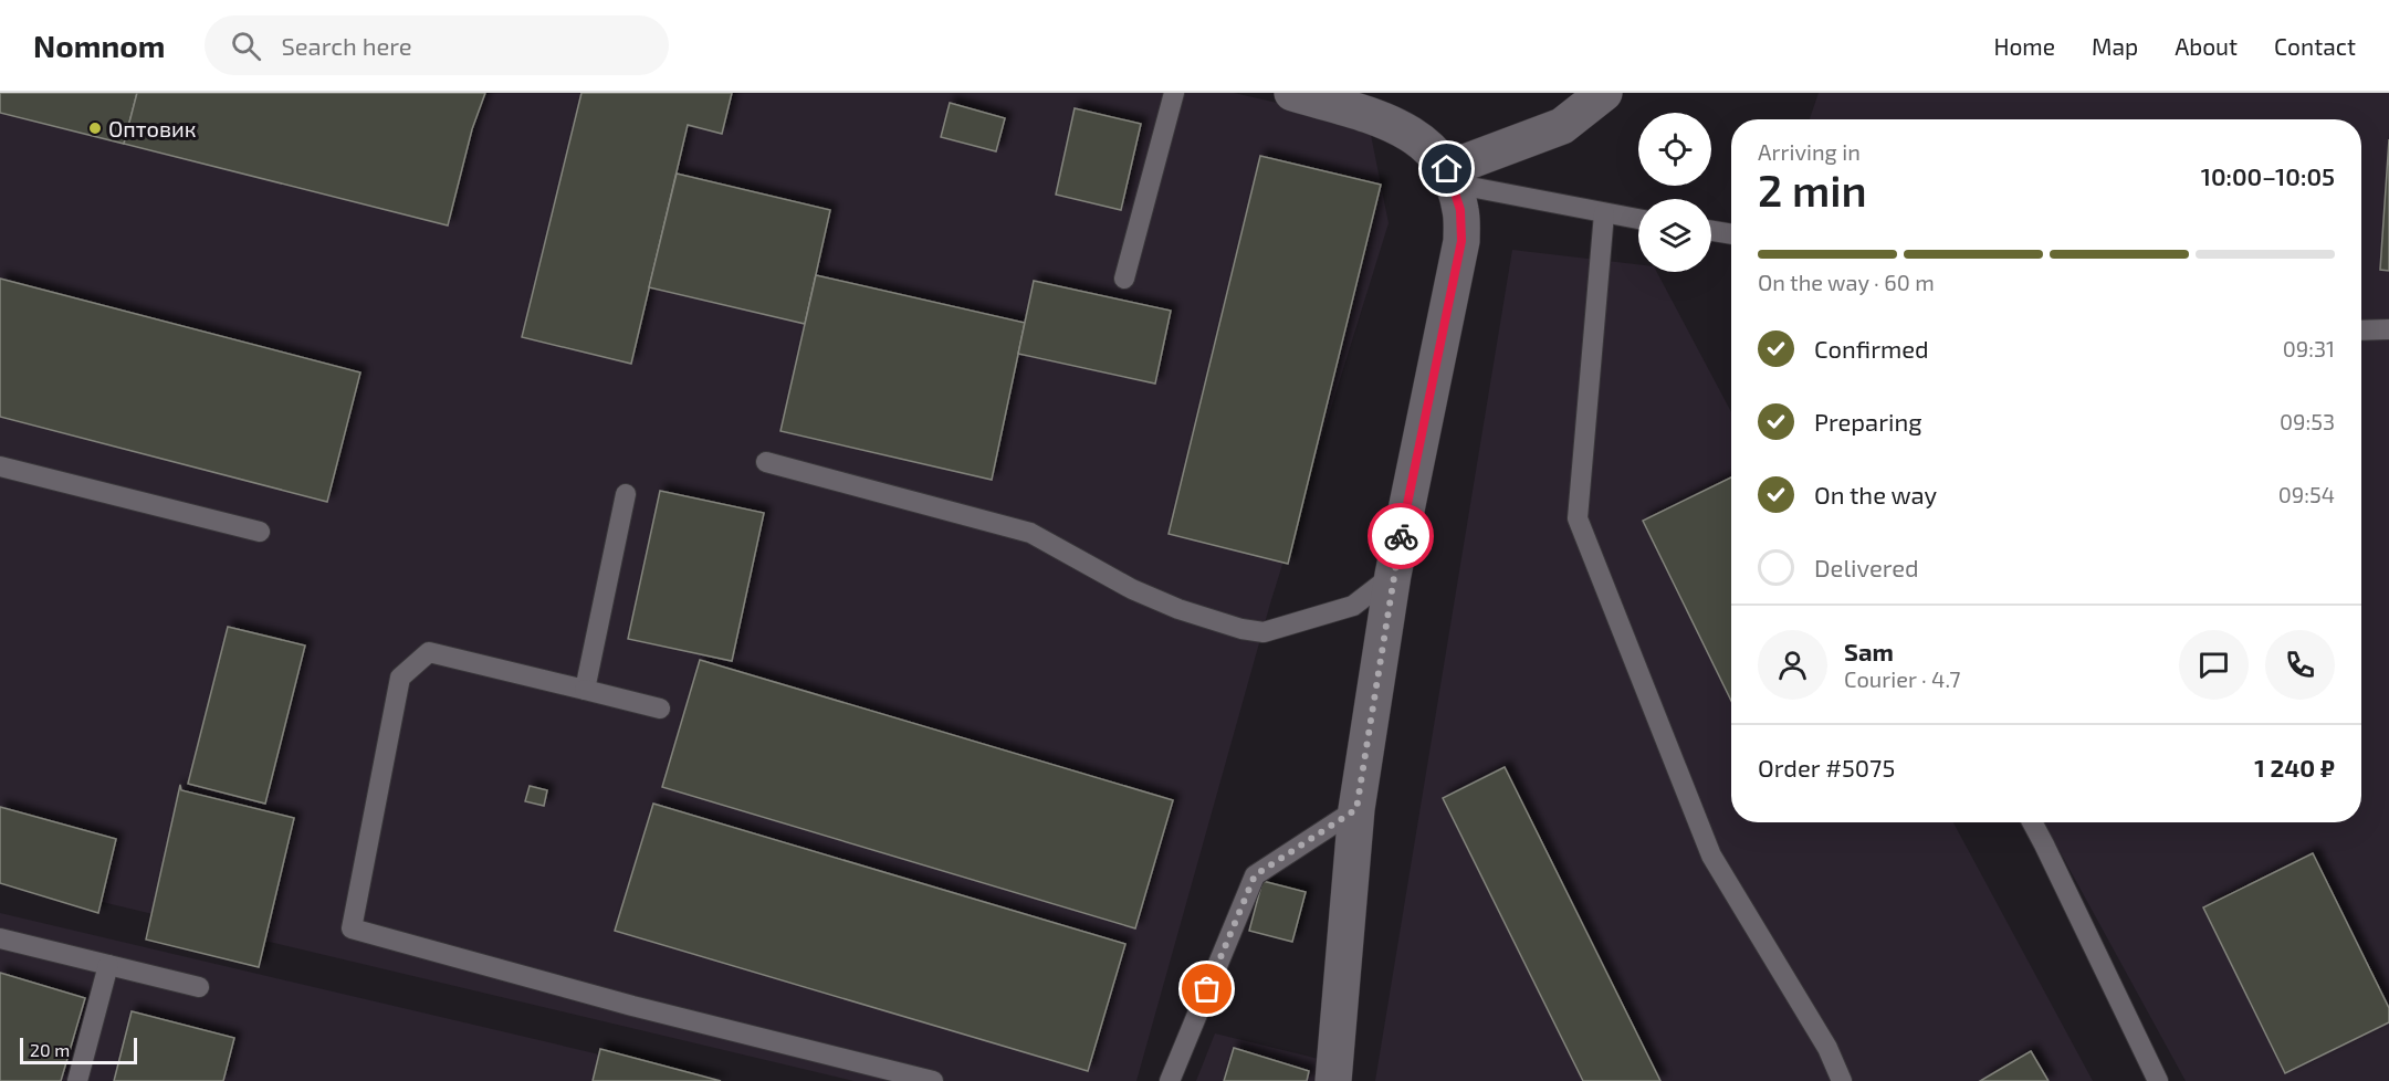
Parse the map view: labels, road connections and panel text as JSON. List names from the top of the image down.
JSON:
{
  "places": ["Оптовик"],
  "scale_bar": "20 m",
  "page": {
    "header": "Nomnom",
    "search": "Search here",
    "nav": [
      "Home",
      "Map",
      "About",
      "Contact"
    ],
    "heading": ["2 min", "Arriving in", "10:00–10:05"],
    "panel": [
      "Sam",
      "Courier · 4.7",
      "Order #5075",
      "1 240 ₽"
    ],
    "bar": "On the way · 60 m",
    "list": [
      ["Confirmed", "09:31"],
      ["Preparing", "09:53"],
      ["On the way", "09:54"],
      "Delivered"
    ],
    "scale": "20 m"
  }
}
